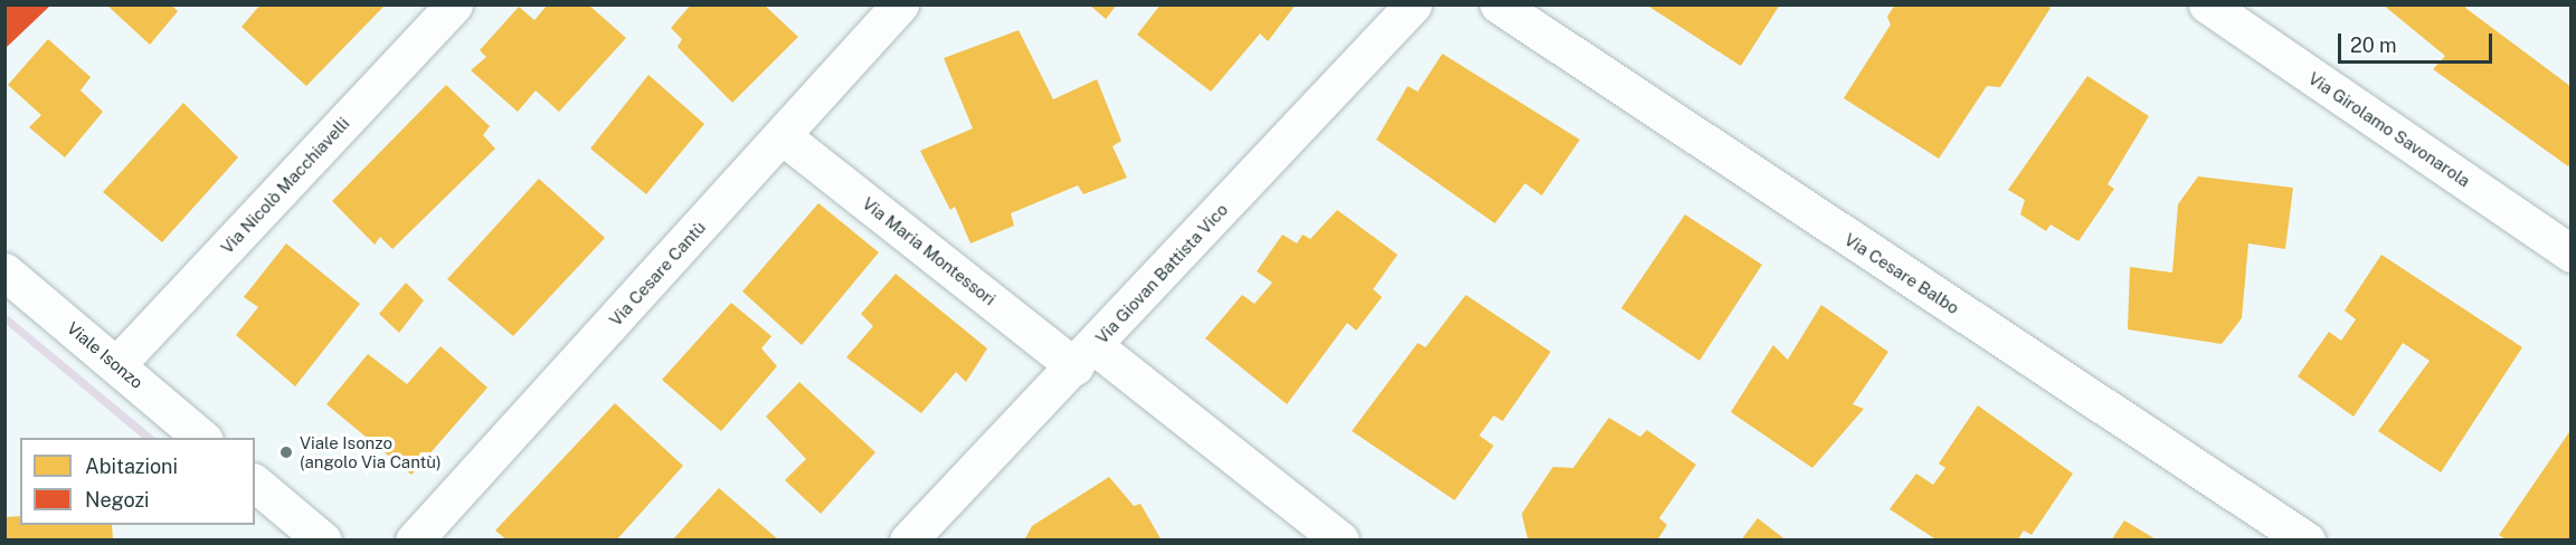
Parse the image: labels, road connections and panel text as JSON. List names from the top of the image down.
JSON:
{
  "streets": {
    "street": [
      "Via Girolamo Savonarola",
      "Via Nicolò Macchiavelli",
      "Via Maria Montessori",
      "Via Cesare Cantù",
      "Via Giovan Battista Vico",
      "Via Cesare Balbo",
      "Viale Isonzo"
    ]
  },
  "crossings": [
    ["Via Nicolò Macchiavelli", "Viale Isonzo"],
    ["Via Maria Montessori", "Via Cesare Cantù"],
    ["Via Maria Montessori", "Via Giovan Battista Vico"]
  ],
  "places": ["Viale Isonzo (angolo Via Cantù)"],
  "legend": ["Abitazioni", "Negozi"],
  "scale_bar": "20 m"
}
